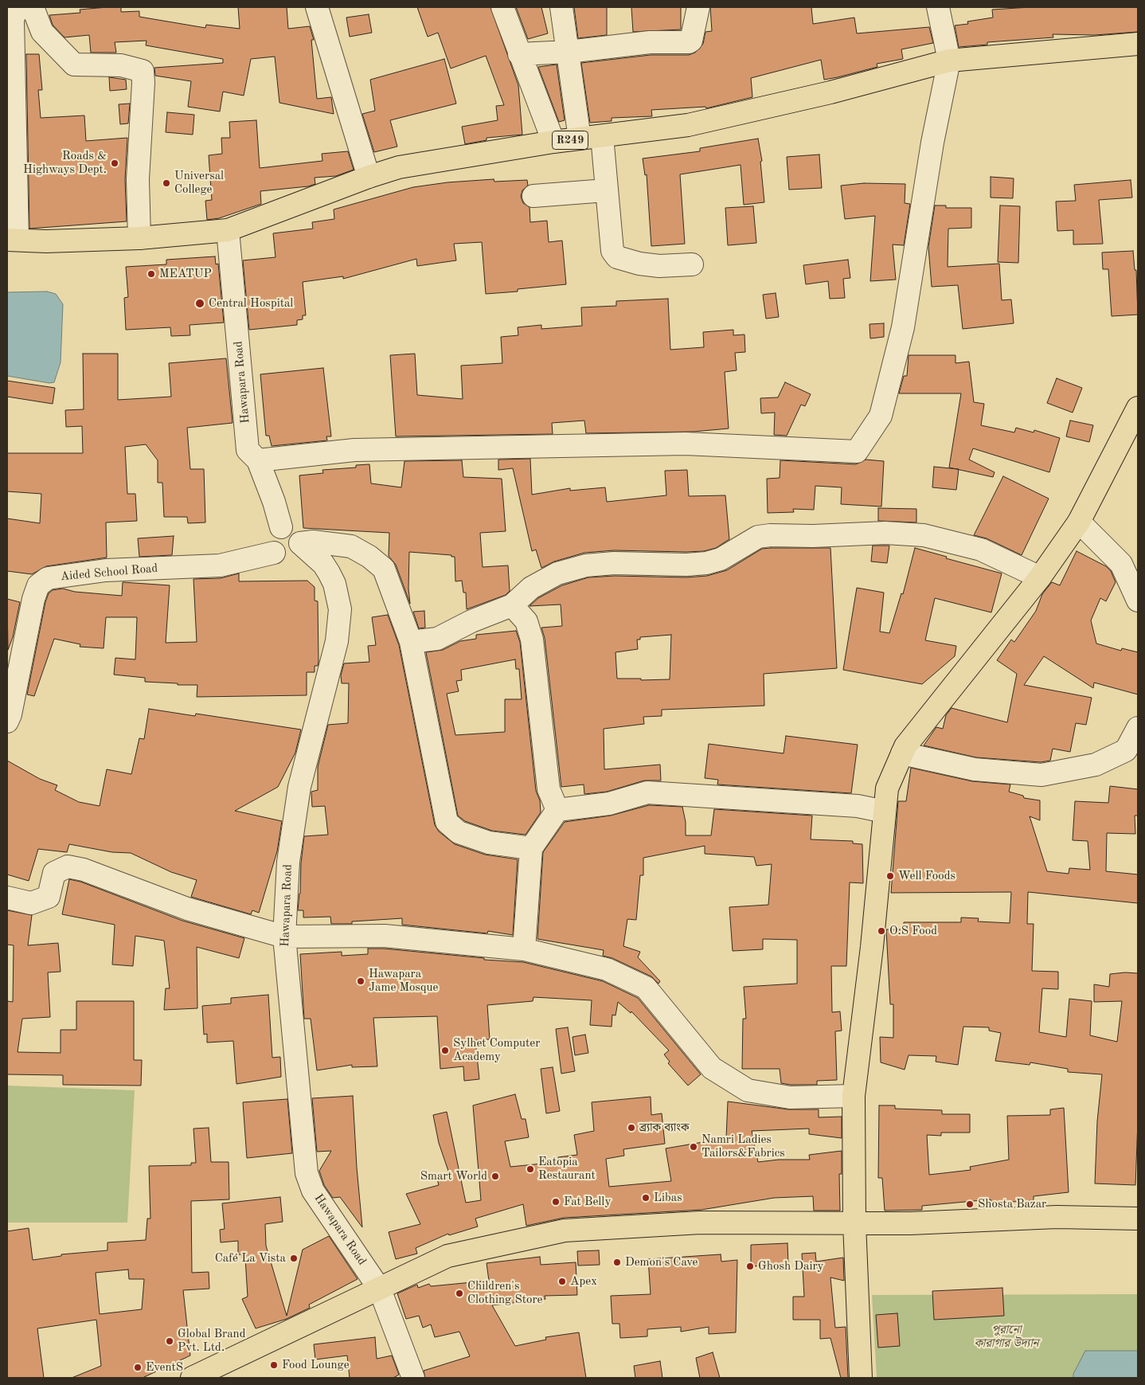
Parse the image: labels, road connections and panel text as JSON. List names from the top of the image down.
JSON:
{
  "streets": {
    "main road": ["R249"],
    "street": ["Hawapara Road", "Aided School Road"]
  },
  "crossings": [
    ["R249", "Hawapara Road"],
    ["Hawapara Road", "Aided School Road"]
  ],
  "parks": ["পুরানো কারাগার উদ্যান"],
  "places": [
    "Roads & Highways Dept.",
    "Universal College",
    "MEATUP",
    "Central Hospital",
    "Well Foods",
    "O.S Food",
    "Hawapara Jame Mosque",
    "Sylhet Computer Academy",
    "ব্র্যাক ব্যাংক",
    "Namri Ladies Tailors&Fabrics",
    "Eatopia Restaurant",
    "Smart World",
    "Libas",
    "Fat Belly",
    "Shosta Bazar",
    "Café La Vista",
    "Demon's Cave",
    "Ghosh Dairy",
    "Apex",
    "Children's Clothing Store",
    "Global Brand Pvt. Ltd.",
    "Food Lounge",
    "EventS"
  ]
}
